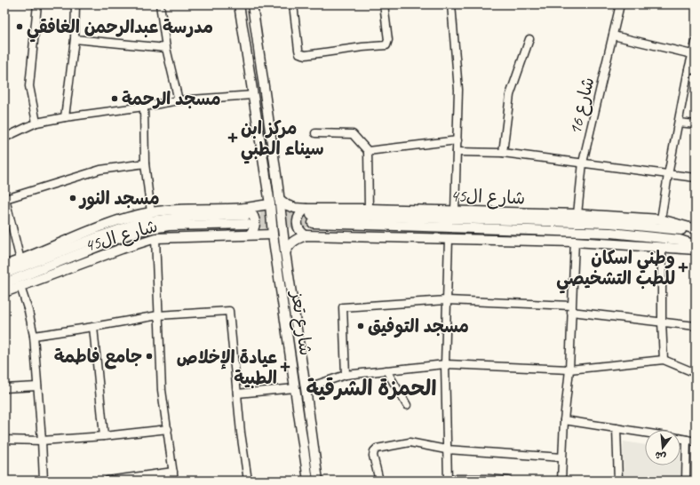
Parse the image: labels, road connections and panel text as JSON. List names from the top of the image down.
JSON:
{
  "streets": {
    "main road": ["شارع ال45", "شارع تعز"],
    "street": ["شارع 16"]
  },
  "crossings": [
    ["شارع 16", "شارع ال45"],
    ["شارع ال45", "شارع تعز"]
  ],
  "districts": ["الحمزة الشرقية"],
  "places": {
    "other": [
      "مدرسة عبدالرحمن الغافقي",
      "مسجد الرحمة",
      "مسجد النور",
      "مسجد التوفيق",
      "جامع فاطمة"
    ],
    "health": ["مركز ابن سيناء الطبي", "وطني اسكان للطب التشخيصي", "عيادة الإخلاص الطبية"]
  },
  "north": "bottom"
}
